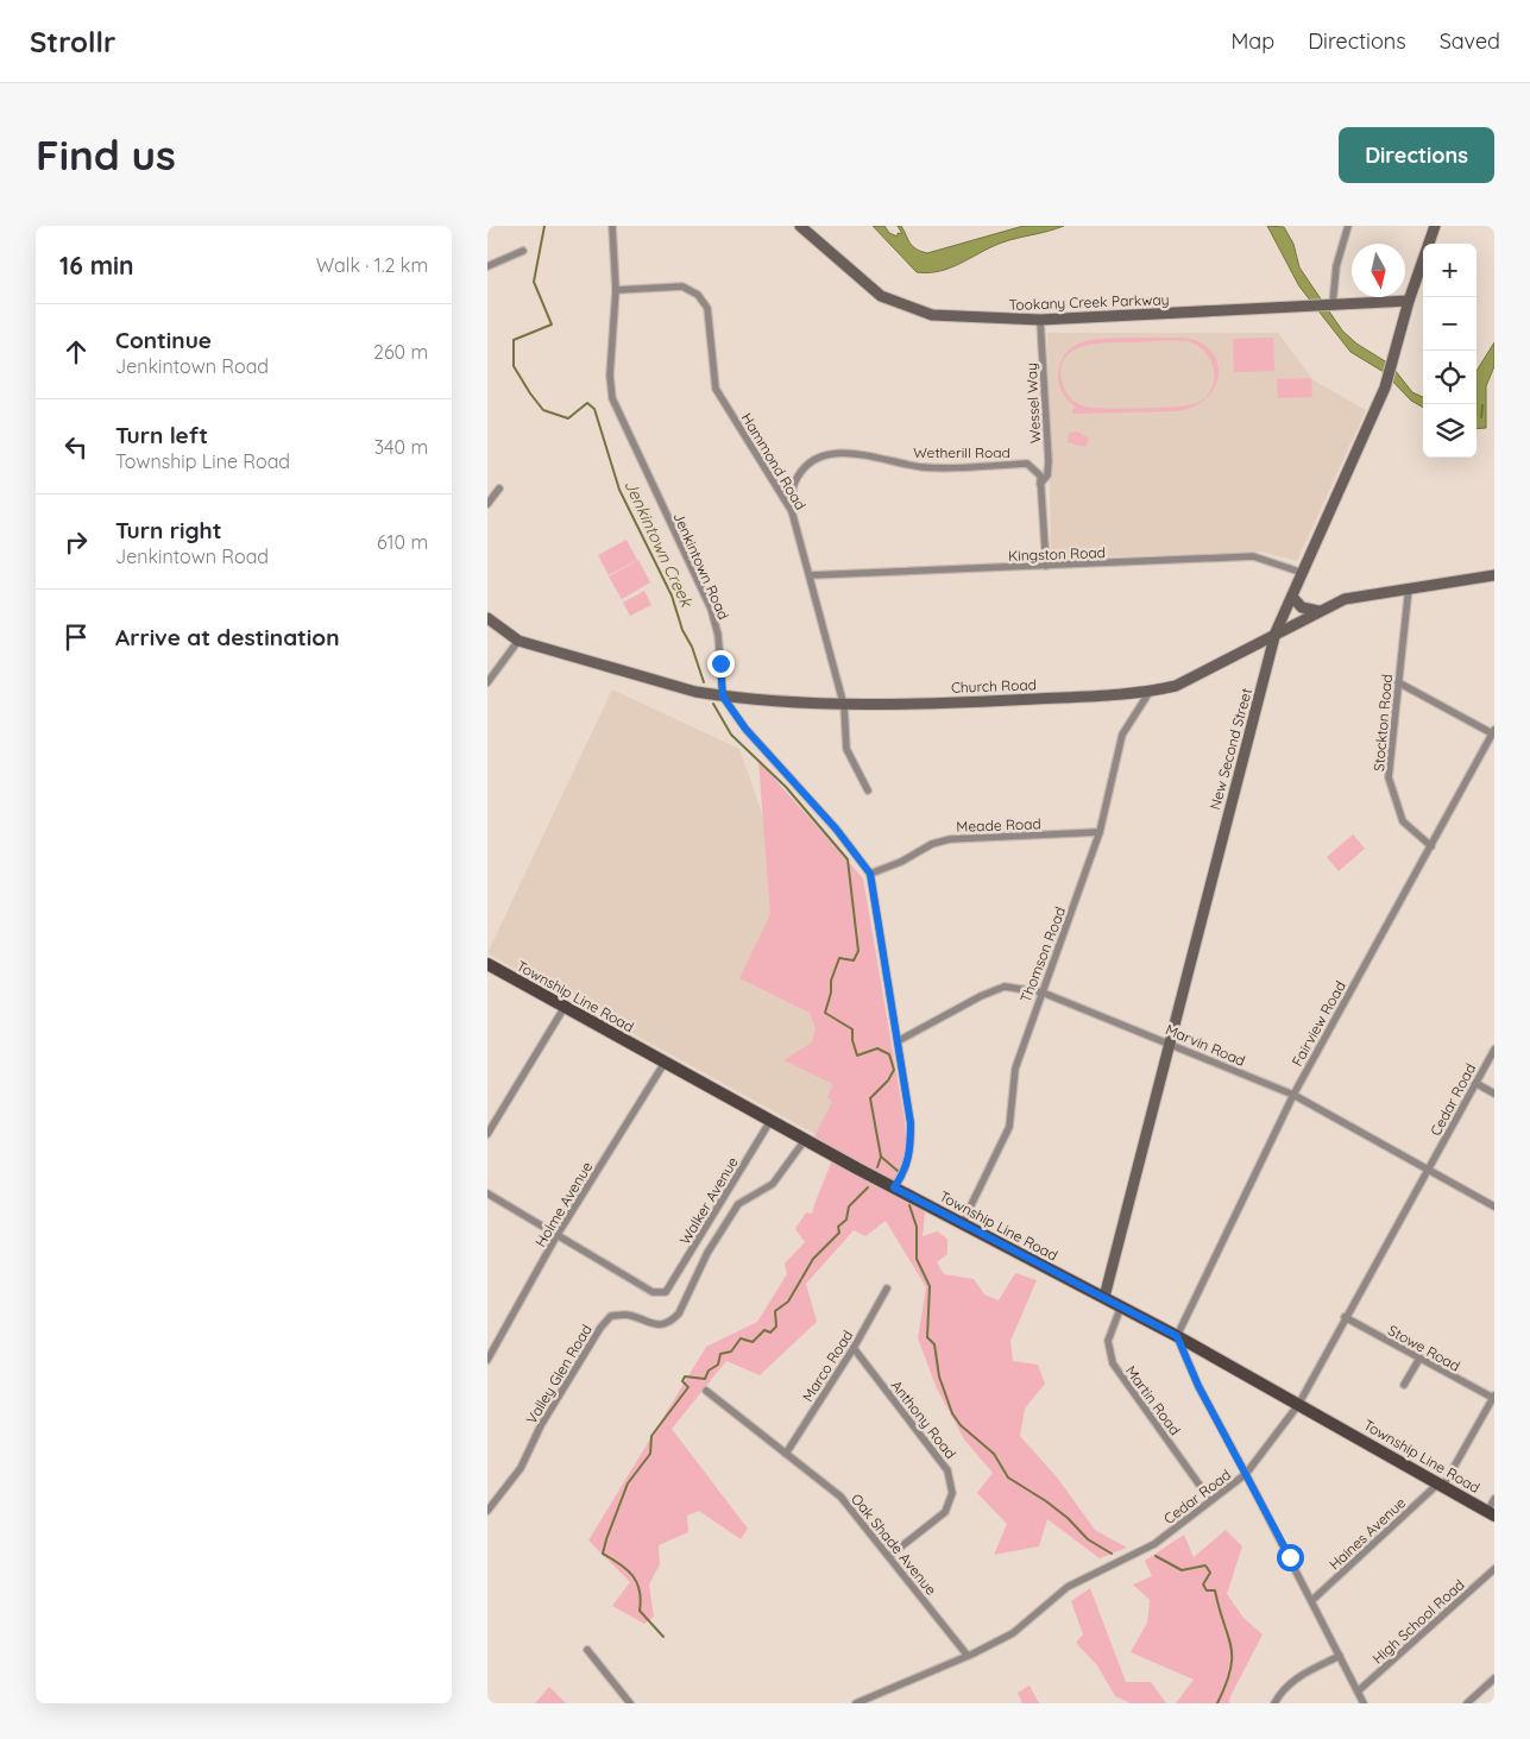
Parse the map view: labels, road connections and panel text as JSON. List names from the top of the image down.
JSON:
{
  "streets": {
    "main road": ["Township Line Road"],
    "street": [
      "Tookany Creek Parkway",
      "Wessel Way",
      "Wetherill Road",
      "Hammond Road",
      "Kingston Road",
      "Jenkintown Road",
      "Church Road",
      "Stockton Road",
      "New Second Street",
      "Meade Road",
      "Thomson Road",
      "Fairview Road",
      "Marvin Road",
      "Cedar Road",
      "Walker Avenue",
      "Holme Avenue",
      "Stowe Road",
      "Marco Road",
      "Valley Glen Road",
      "Martin Road",
      "Anthony Road",
      "Haines Avenue",
      "Oak Shade Avenue",
      "High School Road"
    ]
  },
  "crossings": [
    ["Tookany Creek Parkway", "Wessel Way"],
    ["Tookany Creek Parkway", "New Second Street"],
    ["Wessel Way", "Wetherill Road"],
    ["Wetherill Road", "Hammond Road"],
    ["Hammond Road", "Kingston Road"],
    ["Hammond Road", "Jenkintown Road"],
    ["Hammond Road", "Church Road"],
    ["Kingston Road", "New Second Street"],
    ["Jenkintown Road", "Church Road"],
    ["Church Road", "Stockton Road"],
    ["Church Road", "New Second Street"],
    ["Church Road", "Thomson Road"],
    ["Stockton Road", "Fairview Road"],
    ["New Second Street", "Township Line Road"],
    ["New Second Street", "Marvin Road"],
    ["Meade Road", "Thomson Road"],
    ["Thomson Road", "Township Line Road"],
    ["Thomson Road", "Marvin Road"],
    ["Township Line Road", "Fairview Road"],
    ["Township Line Road", "Cedar Road"],
    ["Township Line Road", "Walker Avenue"],
    ["Township Line Road", "Holme Avenue"],
    ["Township Line Road", "Valley Glen Road"],
    ["Township Line Road", "Martin Road"],
    ["Township Line Road", "Haines Avenue"],
    ["Fairview Road", "Marvin Road"],
    ["Marvin Road", "Cedar Road"],
    ["Cedar Road", "Stowe Road"],
    ["Cedar Road", "Martin Road"],
    ["Cedar Road", "Oak Shade Avenue"],
    ["Walker Avenue", "Holme Avenue"],
    ["Stowe Road", "Haines Avenue"],
    ["Marco Road", "Anthony Road"],
    ["Marco Road", "Oak Shade Avenue"],
    ["Anthony Road", "Oak Shade Avenue"]
  ],
  "water": ["Jenkintown Creek"],
  "north": "bottom",
  "page": {
    "header": "Strollr",
    "nav": ["Map", "Directions", "Saved"],
    "buttons": "Directions",
    "title": "Find us",
    "heading": ["16 min", "Walk · 1.2 km"],
    "map_buttons": ["+", "−"],
    "list": [
      ["Continue", "Jenkintown Road", "260 m"],
      ["Turn left", "Township Line Road", "340 m"],
      ["Turn right", "Jenkintown Road", "610 m"],
      "Arrive at destination"
    ]
  }
}
